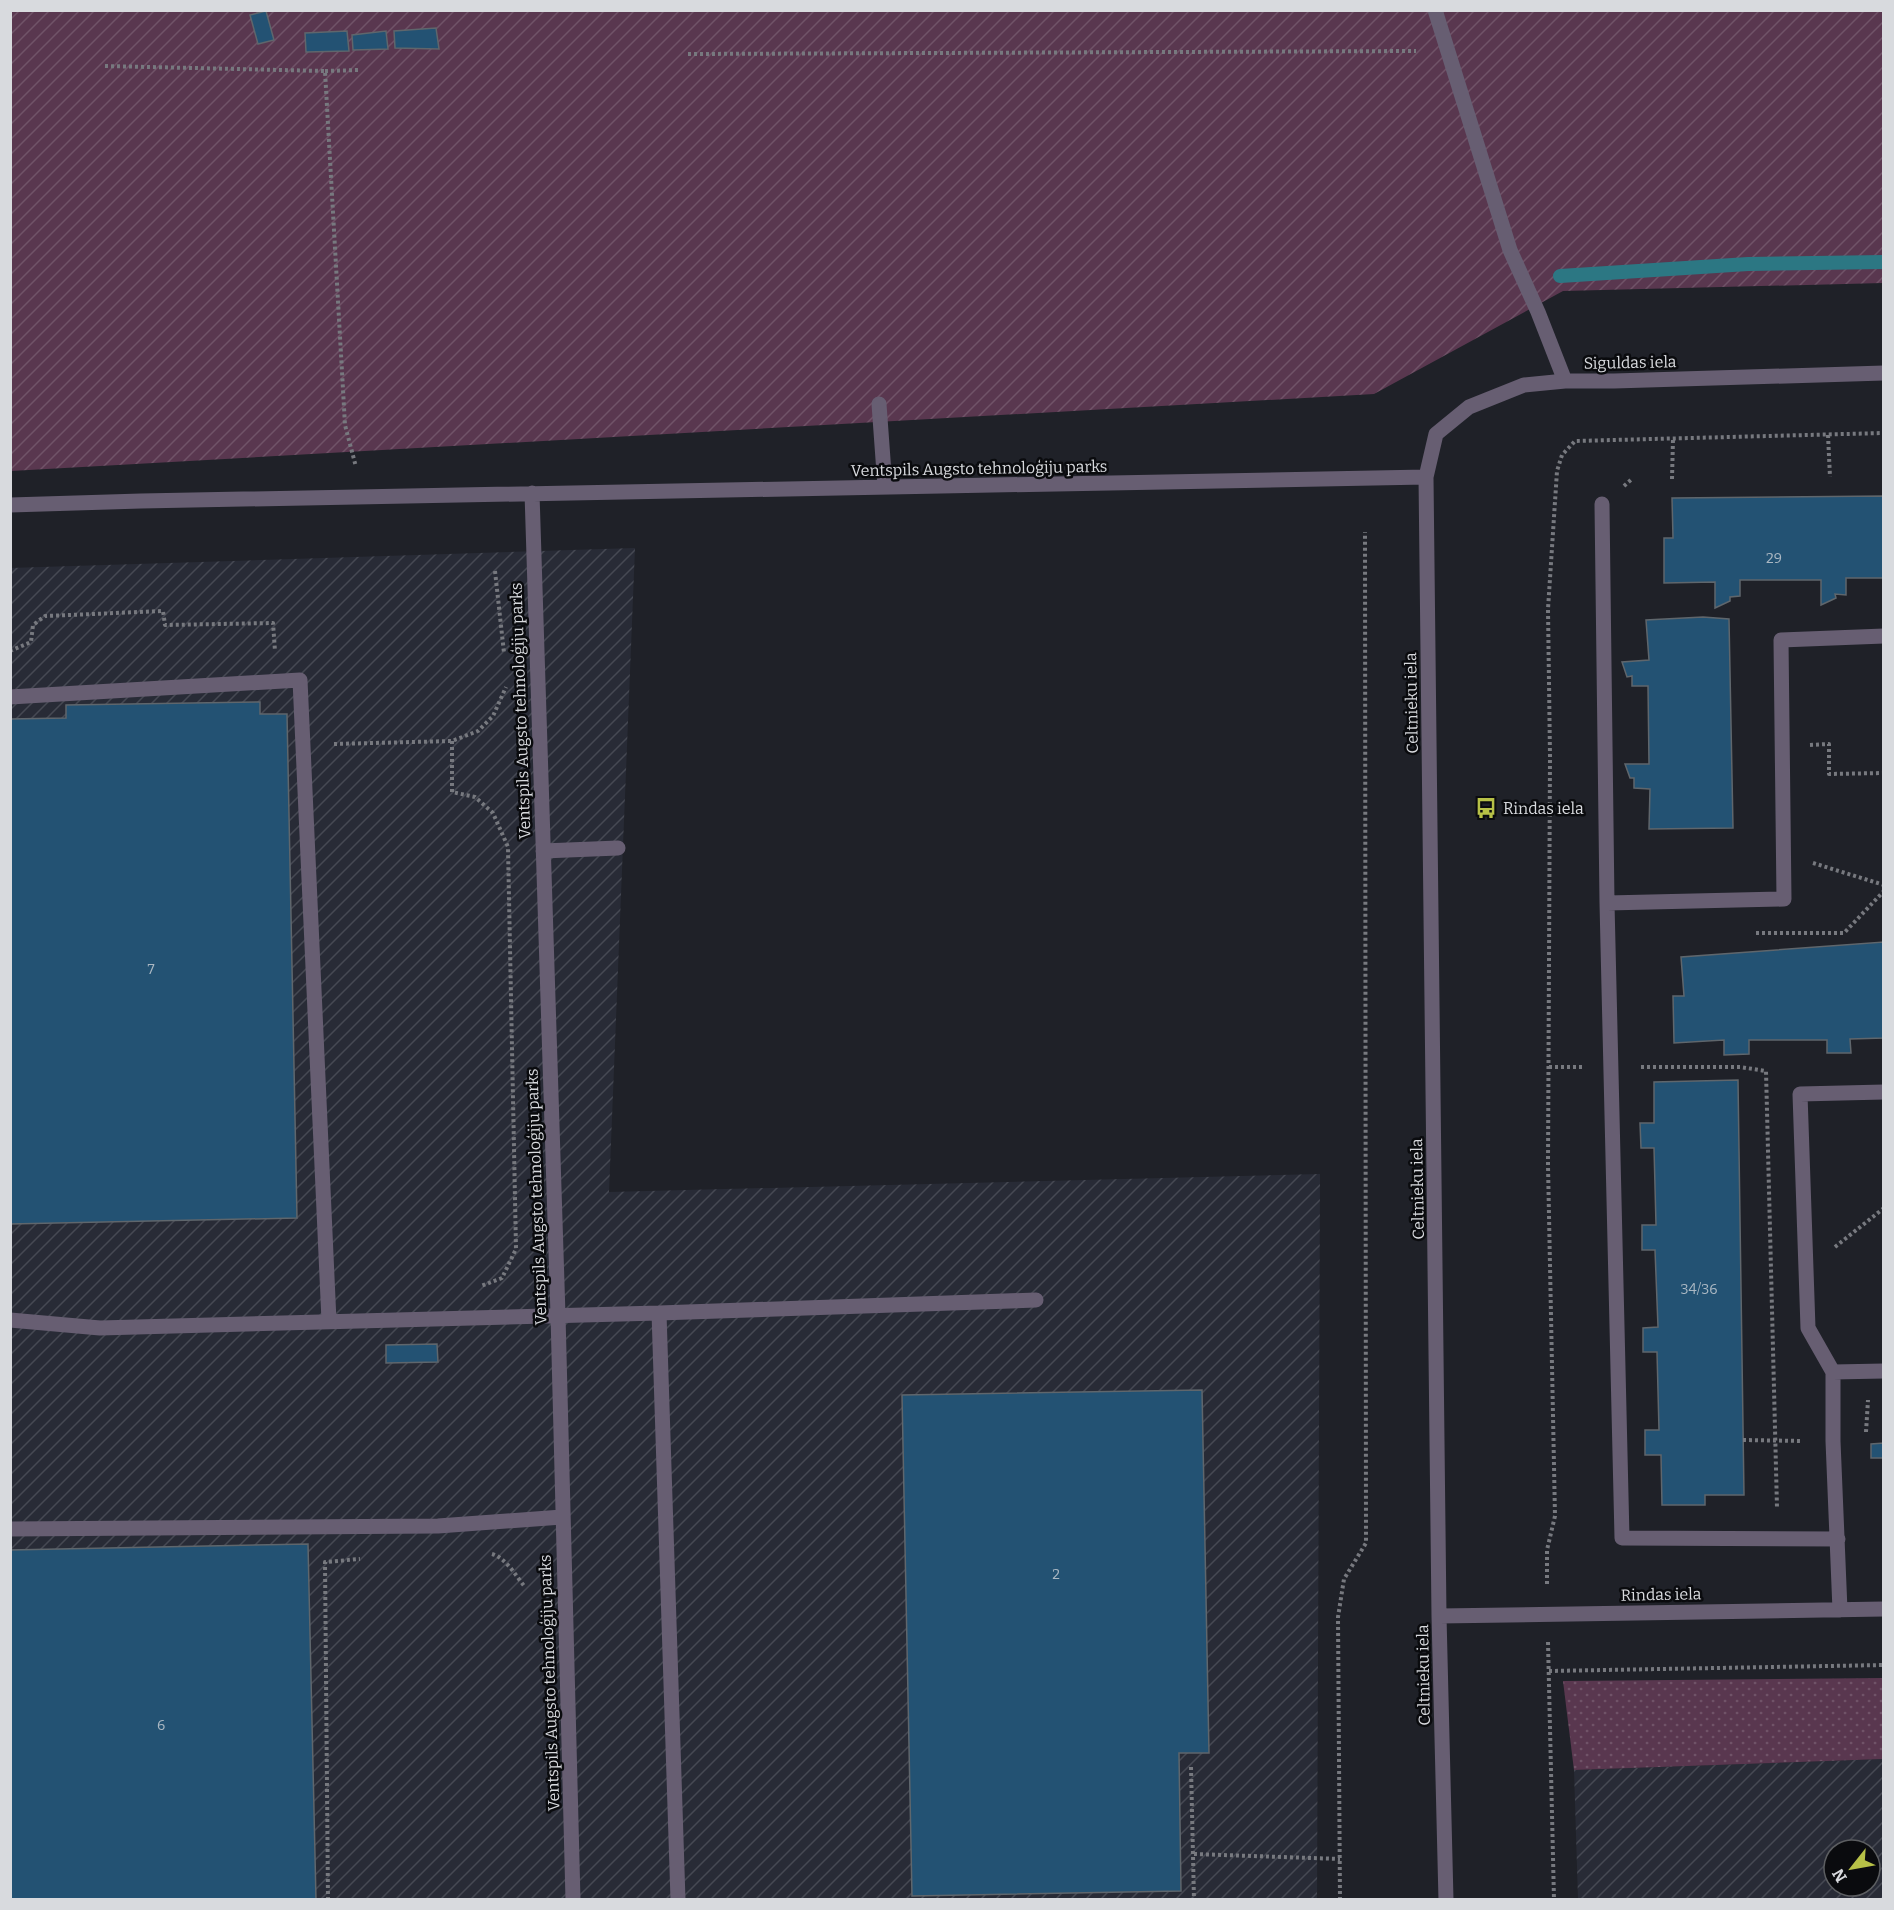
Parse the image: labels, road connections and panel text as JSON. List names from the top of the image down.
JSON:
{
  "streets": {
    "street": [
      "Siguldas iela",
      "Ventspils Augsto tehnoloģiju parks",
      "Celtnieku iela",
      "Rindas iela"
    ]
  },
  "crossings": [
    ["Siguldas iela", "Ventspils Augsto tehnoloģiju parks"],
    ["Siguldas iela", "Celtnieku iela"],
    ["Ventspils Augsto tehnoloģiju parks", "Celtnieku iela"],
    ["Celtnieku iela", "Rindas iela"]
  ],
  "places": {
    "bus stop": ["Rindas iela"]
  },
  "house_numbers": [
    "29",
    "7",
    "34/36",
    "2",
    "6"
  ],
  "north": "bottom left"
}
